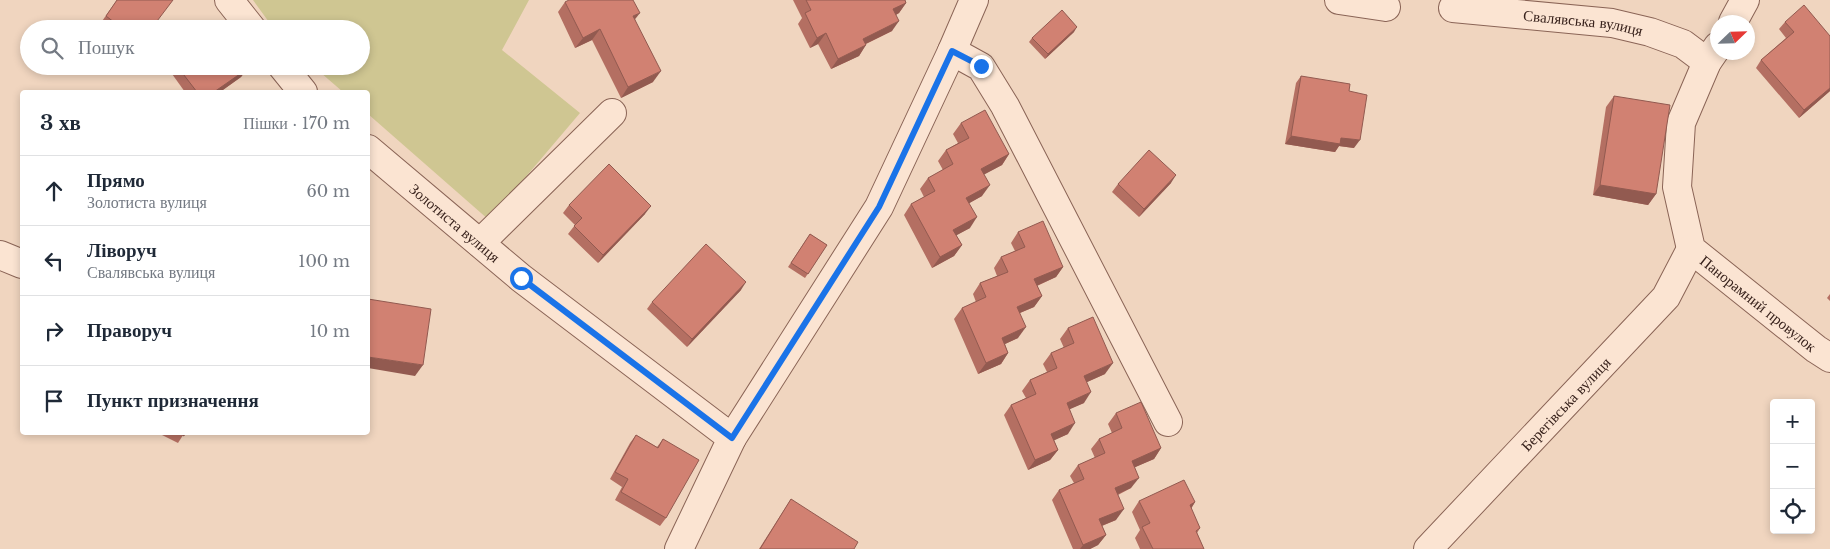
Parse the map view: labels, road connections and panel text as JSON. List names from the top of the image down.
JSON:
{
  "streets": {
    "street": [
      "Свалявська вулиця",
      "Золотиста вулиця",
      "Панорамний провулок",
      "Берегівська вулиця"
    ]
  },
  "crossings": [
    ["Панорамний провулок", "Берегівська вулиця"]
  ],
  "north": "top right",
  "page": {
    "search": "Пошук",
    "heading": ["3 хв", "Пішки · 170 m"],
    "list": [
      ["Прямо", "Золотиста вулиця", "60 m"],
      ["Ліворуч", "Свалявська вулиця", "100 m"],
      ["Праворуч", "10 m"],
      "Пункт призначення"
    ],
    "map_buttons": ["+", "−"]
  }
}
